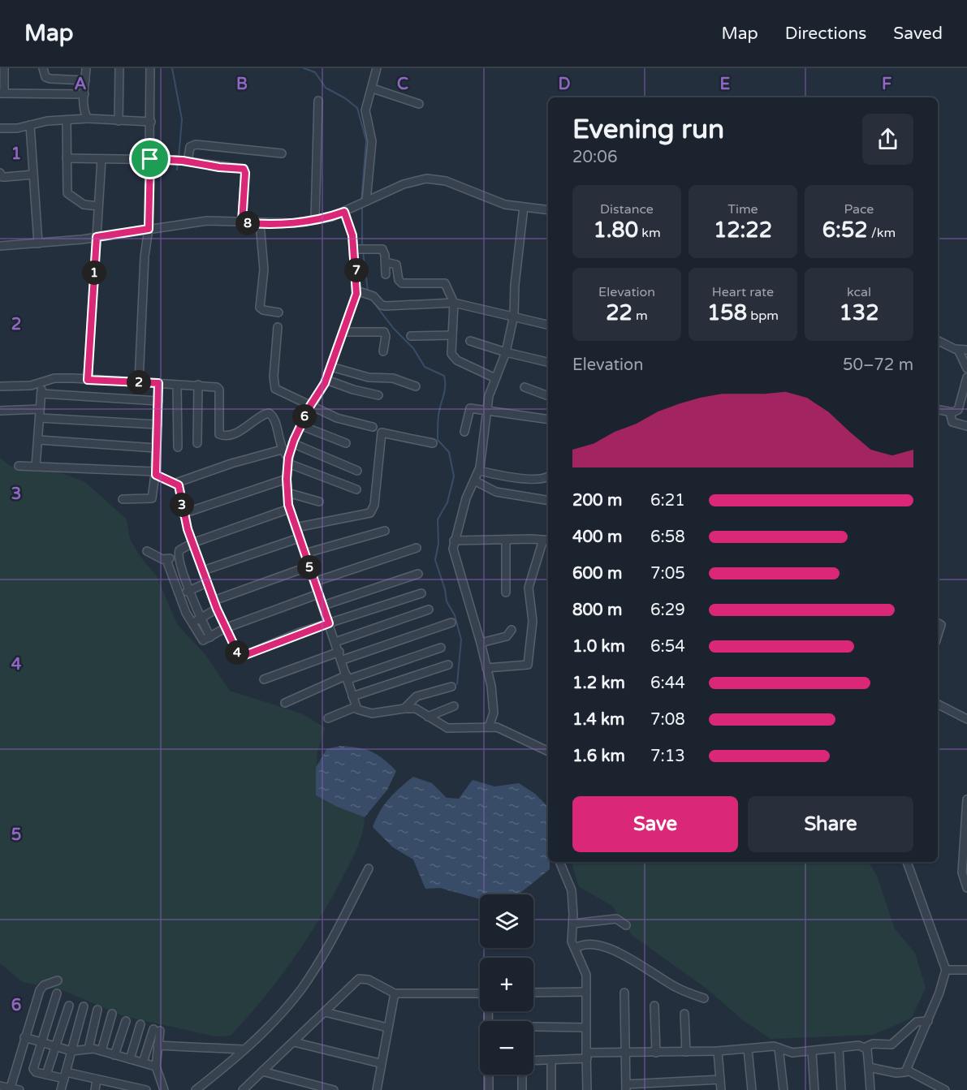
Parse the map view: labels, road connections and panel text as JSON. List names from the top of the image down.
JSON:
{
  "page": {
    "header": "Map",
    "nav": ["Map", "Directions", "Saved"],
    "heading": ["Evening run", "20:06"],
    "stats": [
      ["Distance", "1.80 km"],
      ["Time", "12:22"],
      ["Pace", "6:52 /km"],
      ["Elevation", "22 m"],
      ["Heart rate", "158 bpm"],
      ["kcal", "132"]
    ],
    "pins": [
      "8",
      "7",
      "1",
      "2",
      "6",
      "3",
      "5",
      "4"
    ],
    "chart": ["Elevation", "50–72 m"],
    "list": [
      {
        "name": "200 m",
        "note": "6:21"
      },
      {
        "name": "400 m",
        "note": "6:58"
      },
      {
        "name": "600 m",
        "note": "7:05"
      },
      {
        "name": "800 m",
        "note": "6:29"
      },
      {
        "name": "1.0 km",
        "note": "6:54"
      },
      {
        "name": "1.2 km",
        "note": "6:44"
      },
      {
        "name": "1.4 km",
        "note": "7:08"
      },
      {
        "name": "1.6 km",
        "note": "7:13"
      }
    ],
    "buttons": ["Save", "Share"],
    "map_buttons": ["+", "−"]
  },
  "grid": {
    "columns": [
      "A",
      "B",
      "C",
      "D",
      "E",
      "F"
    ],
    "rows": [
      "1",
      "2",
      "3",
      "4",
      "5",
      "6"
    ]
  }
}
